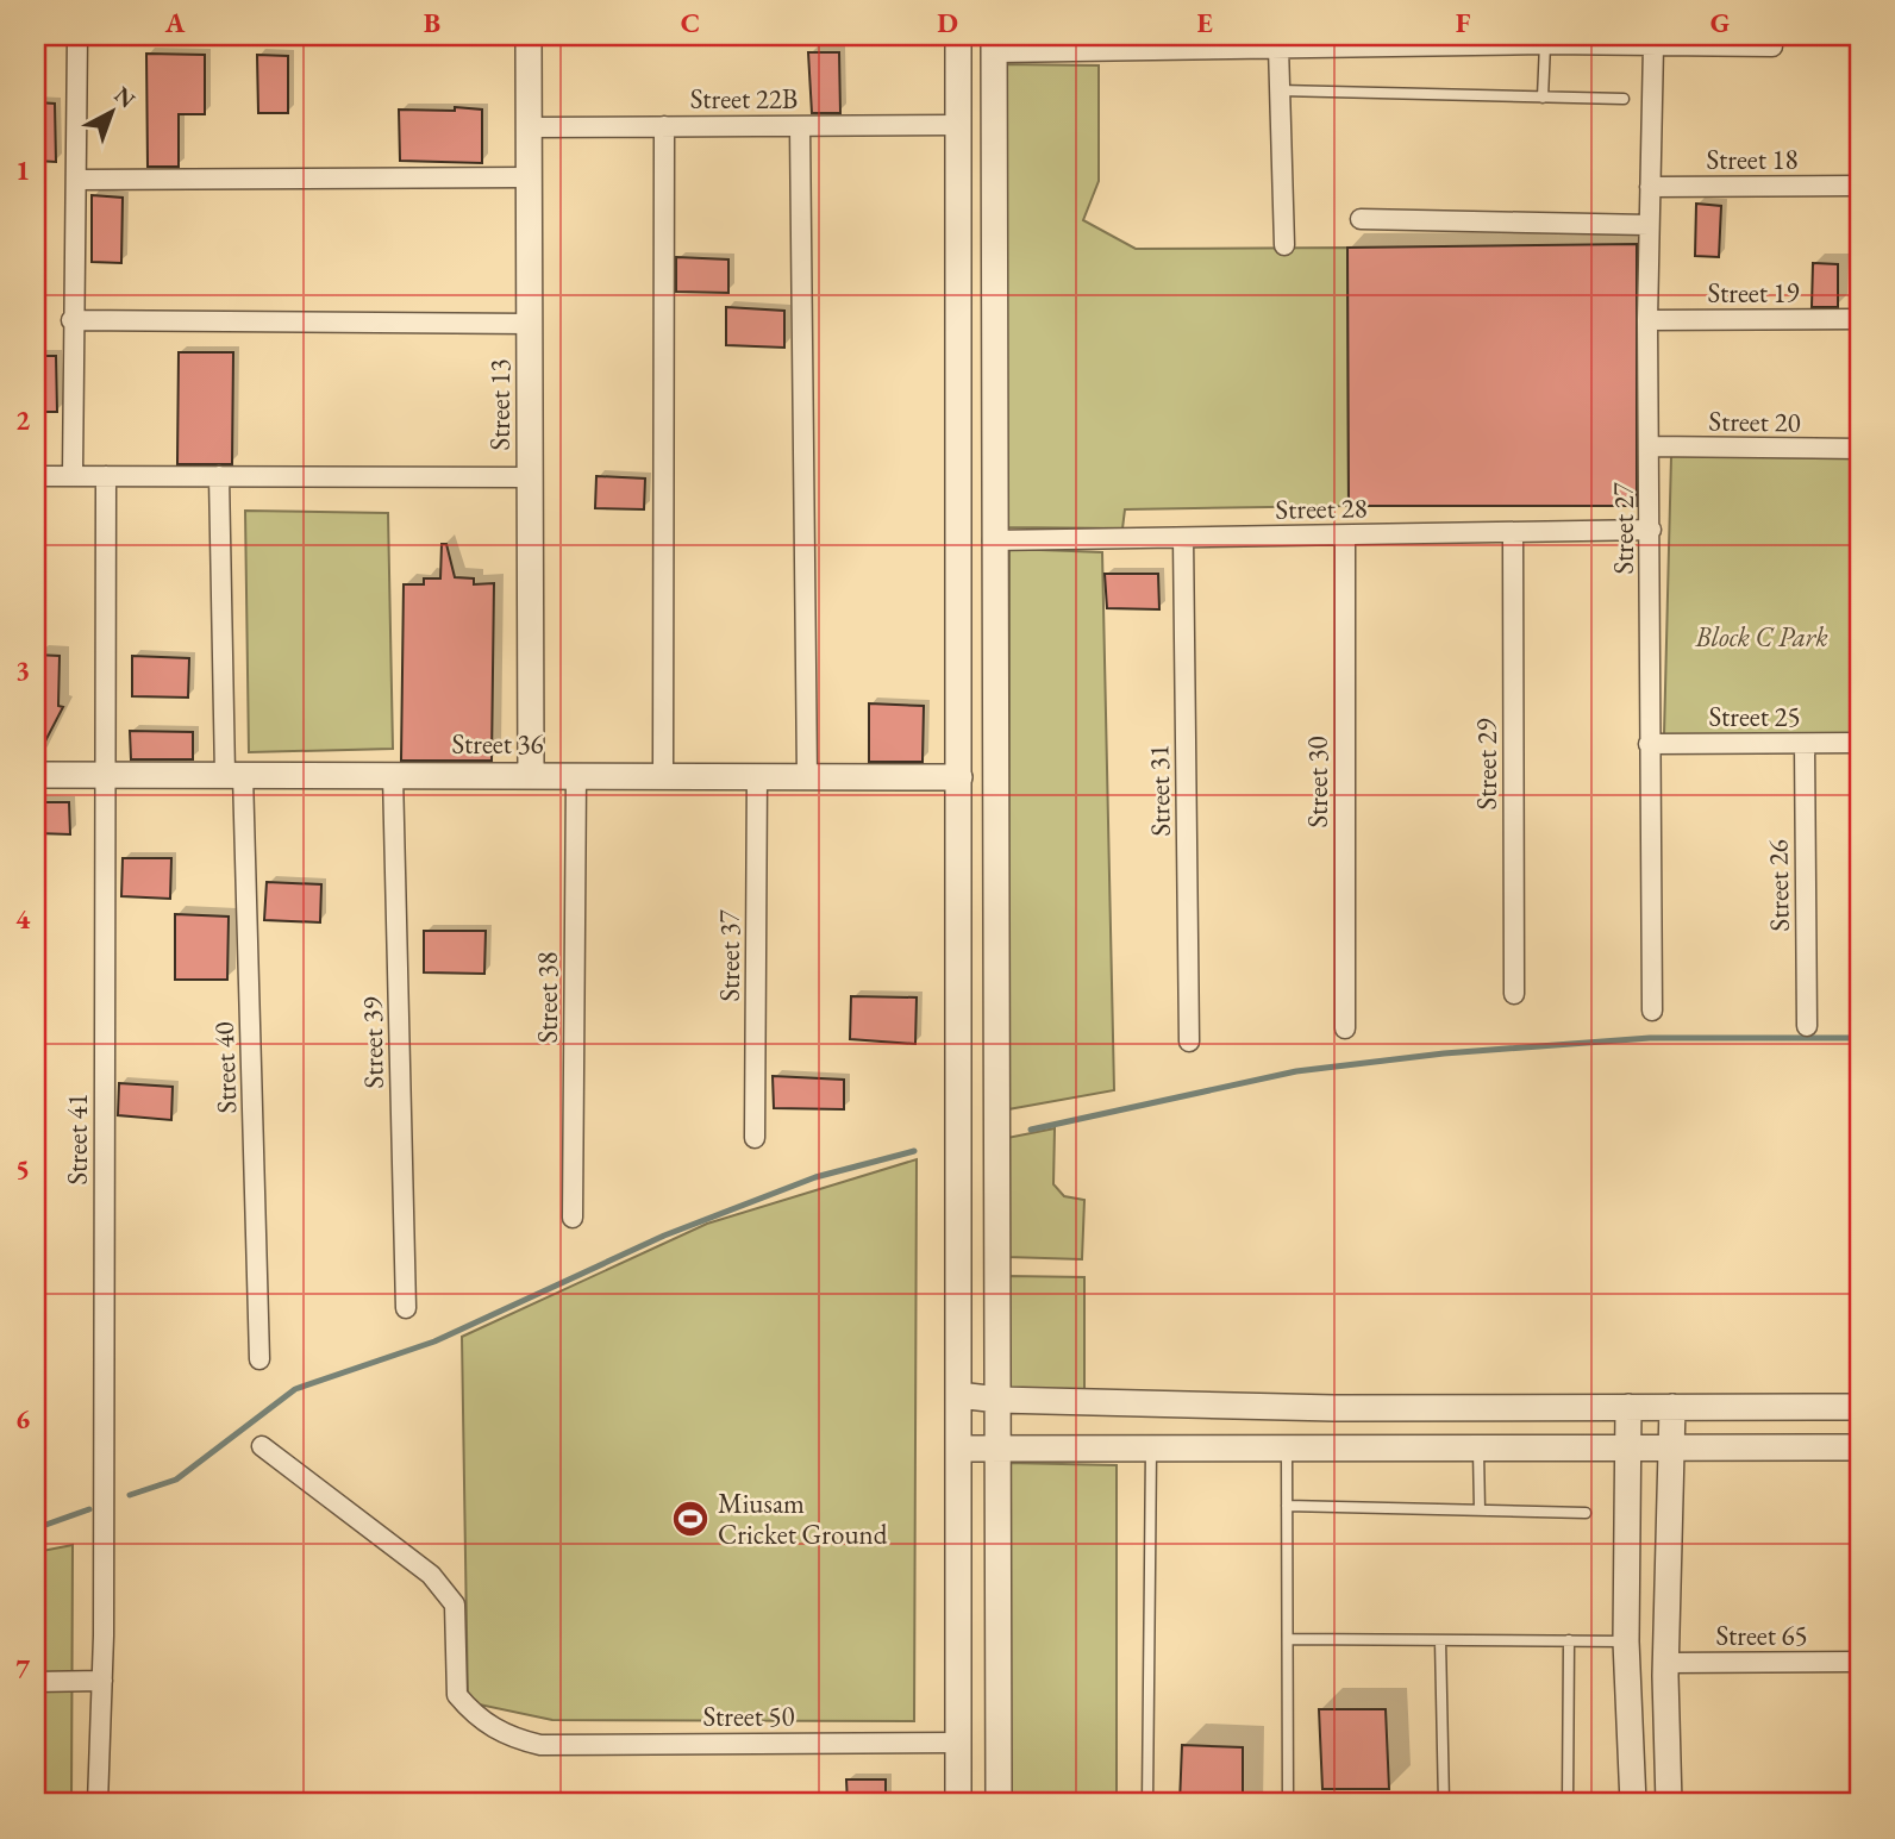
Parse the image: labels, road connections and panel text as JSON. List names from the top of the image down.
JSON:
{
  "streets": {
    "street": [
      "Street 22B",
      "Street 18",
      "Street 19",
      "Street 13",
      "Street 20",
      "Street 28",
      "Street 27",
      "Street 25",
      "Street 36",
      "Street 29",
      "Street 30",
      "Street 31",
      "Street 26",
      "Street 37",
      "Street 38",
      "Street 39",
      "Street 40",
      "Street 41",
      "Street 65",
      "Street 50"
    ]
  },
  "crossings": [
    ["Street 22B", "Street 13"],
    ["Street 18", "Street 27"],
    ["Street 19", "Street 27"],
    ["Street 13", "Street 36"],
    ["Street 20", "Street 27"],
    ["Street 28", "Street 27"],
    ["Street 28", "Street 29"],
    ["Street 28", "Street 30"],
    ["Street 28", "Street 31"],
    ["Street 27", "Street 25"],
    ["Street 25", "Street 26"],
    ["Street 36", "Street 37"],
    ["Street 36", "Street 38"],
    ["Street 36", "Street 39"],
    ["Street 36", "Street 40"],
    ["Street 36", "Street 41"]
  ],
  "parks": ["Block C Park"],
  "places": {
    "sports": ["Miusam Cricket Ground"]
  },
  "north": "top right",
  "grid": {
    "columns": [
      "A",
      "B",
      "C",
      "D",
      "E",
      "F",
      "G"
    ],
    "rows": [
      "1",
      "2",
      "3",
      "4",
      "5",
      "6",
      "7"
    ]
  }
}
